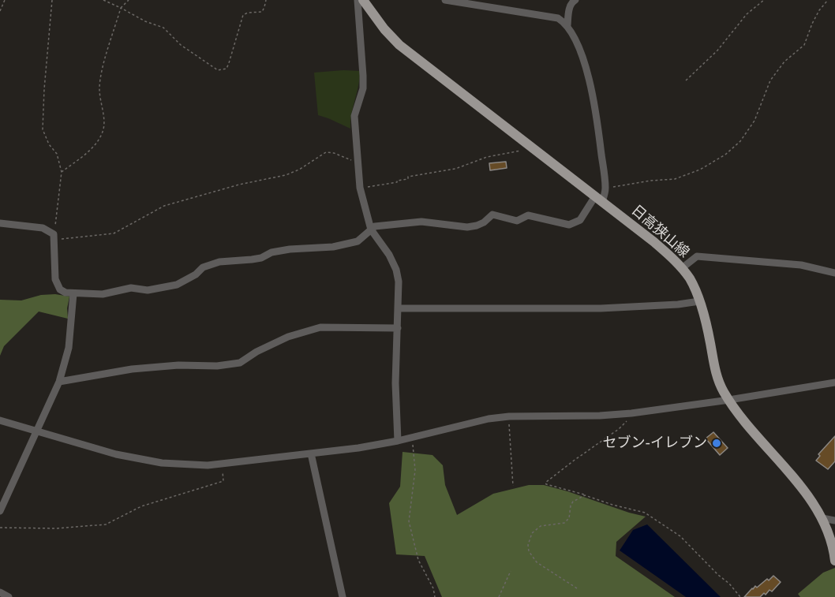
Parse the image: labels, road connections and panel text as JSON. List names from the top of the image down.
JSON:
{
  "streets": {
    "main road": ["日高狭山線"]
  },
  "places": ["セブン-イレブン"]
}
